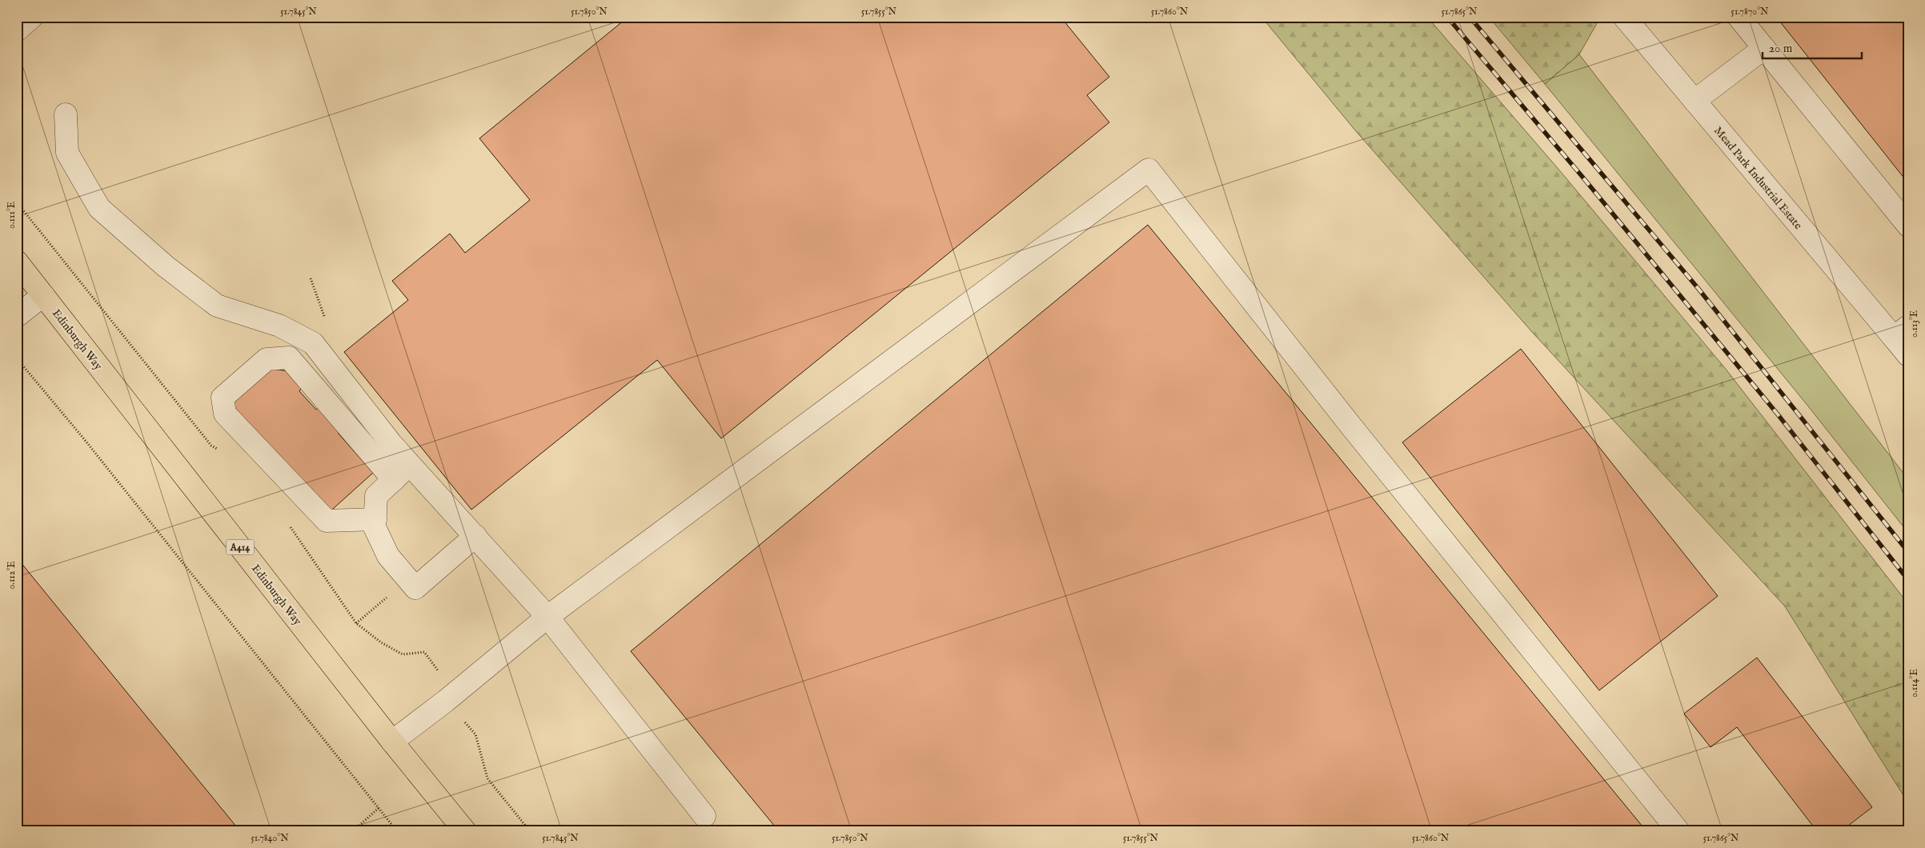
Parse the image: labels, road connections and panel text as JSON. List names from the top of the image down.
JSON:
{
  "streets": {
    "highway": ["Edinburgh Way", "A414"],
    "street": ["Mead Park Industrial Estate"]
  },
  "scale_bar": "20 m",
  "coordinates": [
    "51.7845°N",
    "51.7850°N",
    "51.7855°N",
    "51.7860°N",
    "51.7865°N",
    "51.7870°N",
    "0.111°E",
    "0.113°E",
    "0.112°E",
    "0.114°E",
    "51.7840°N"
  ]
}
